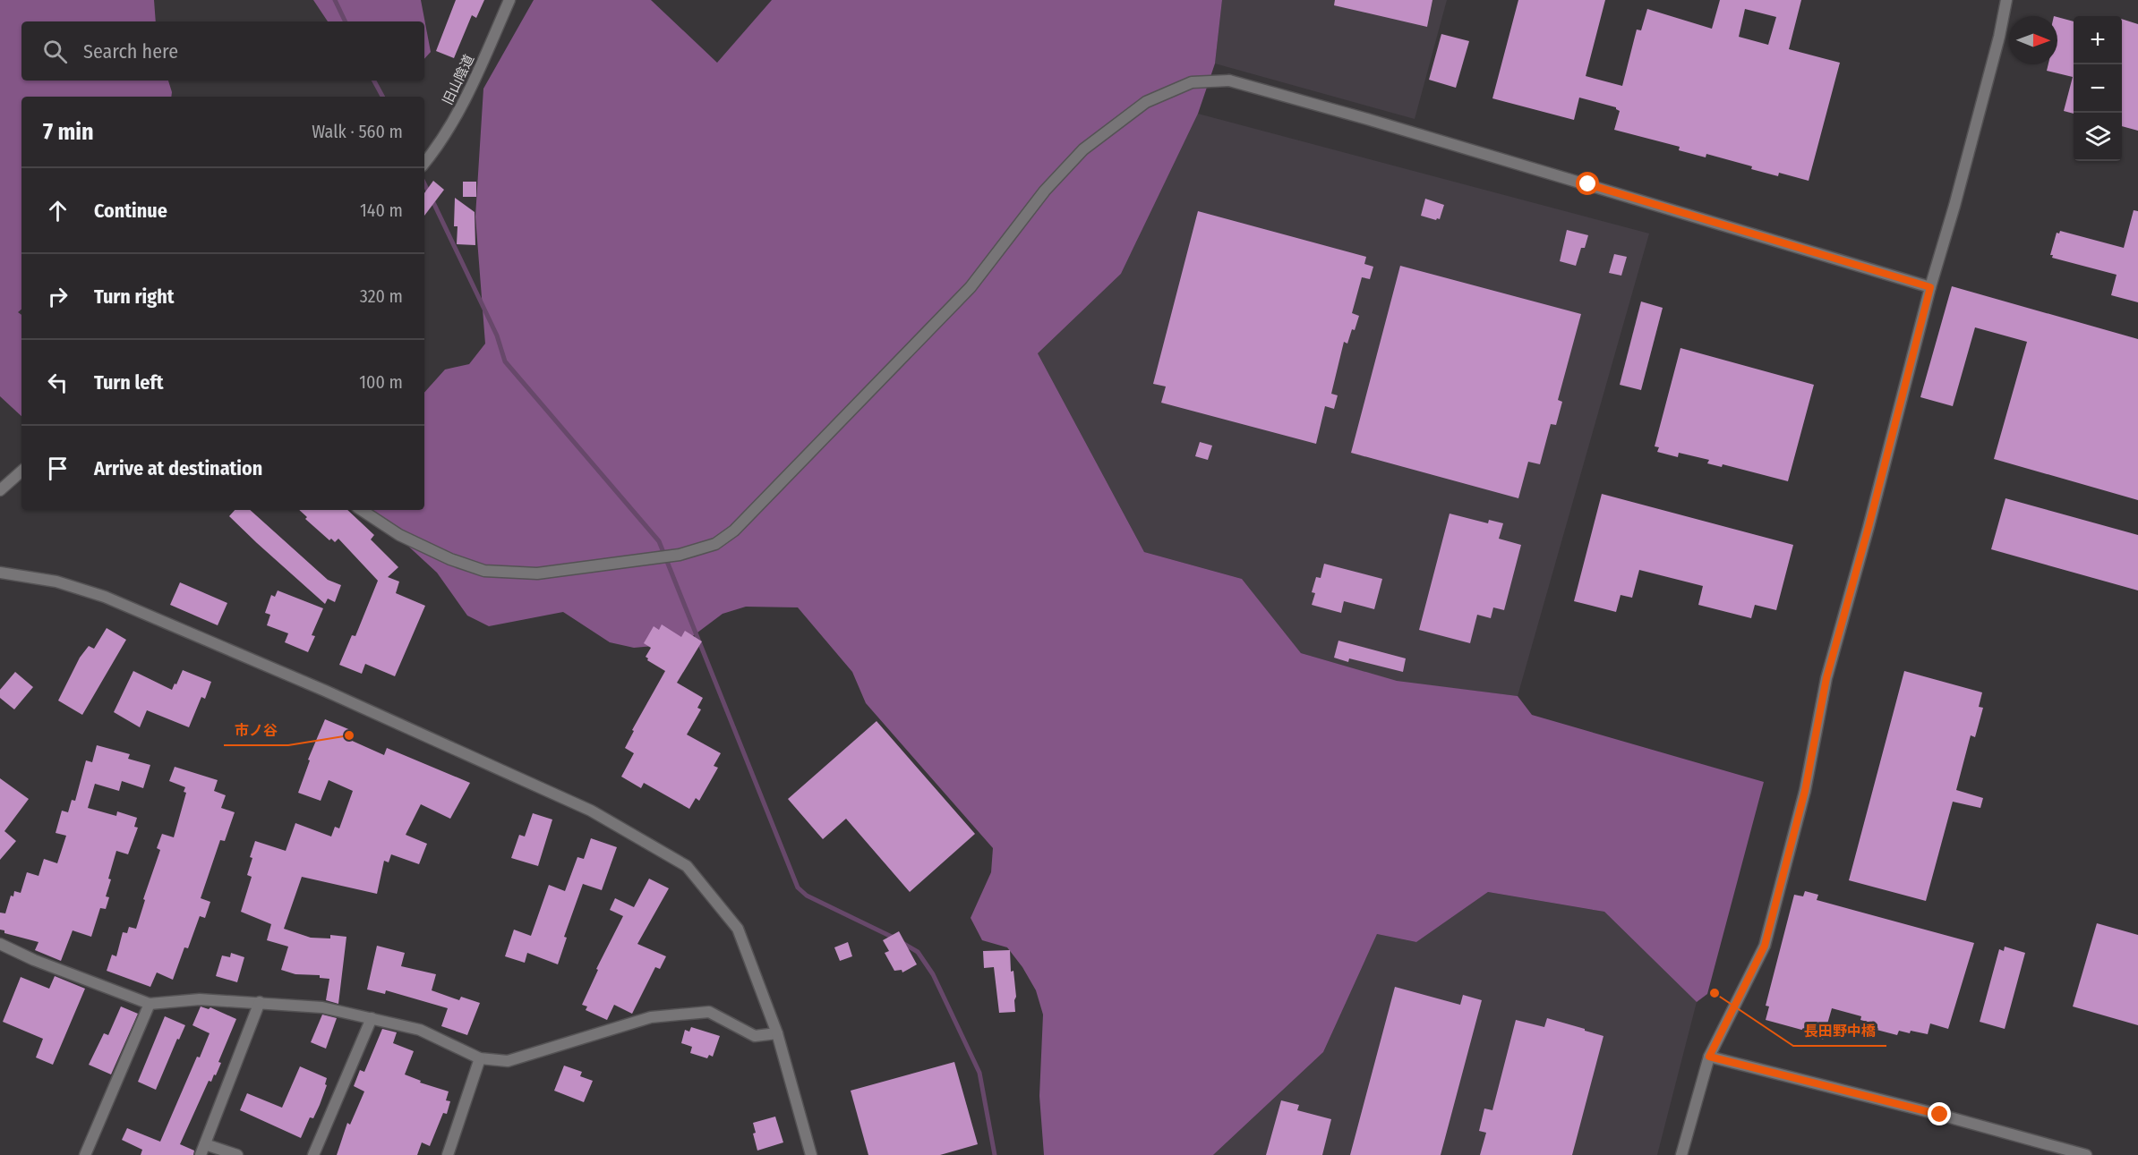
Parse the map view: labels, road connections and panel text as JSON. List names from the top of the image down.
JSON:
{
  "streets": {
    "street": ["旧山陰道"]
  },
  "places": ["市ノ谷", "長田野中橋"],
  "north": "right",
  "page": {
    "map_buttons": ["+", "−"],
    "search": "Search here",
    "heading": ["7 min", "Walk · 560 m"],
    "list": [
      ["Continue", "140 m"],
      ["Turn right", "320 m"],
      ["Turn left", "100 m"],
      "Arrive at destination"
    ]
  }
}
